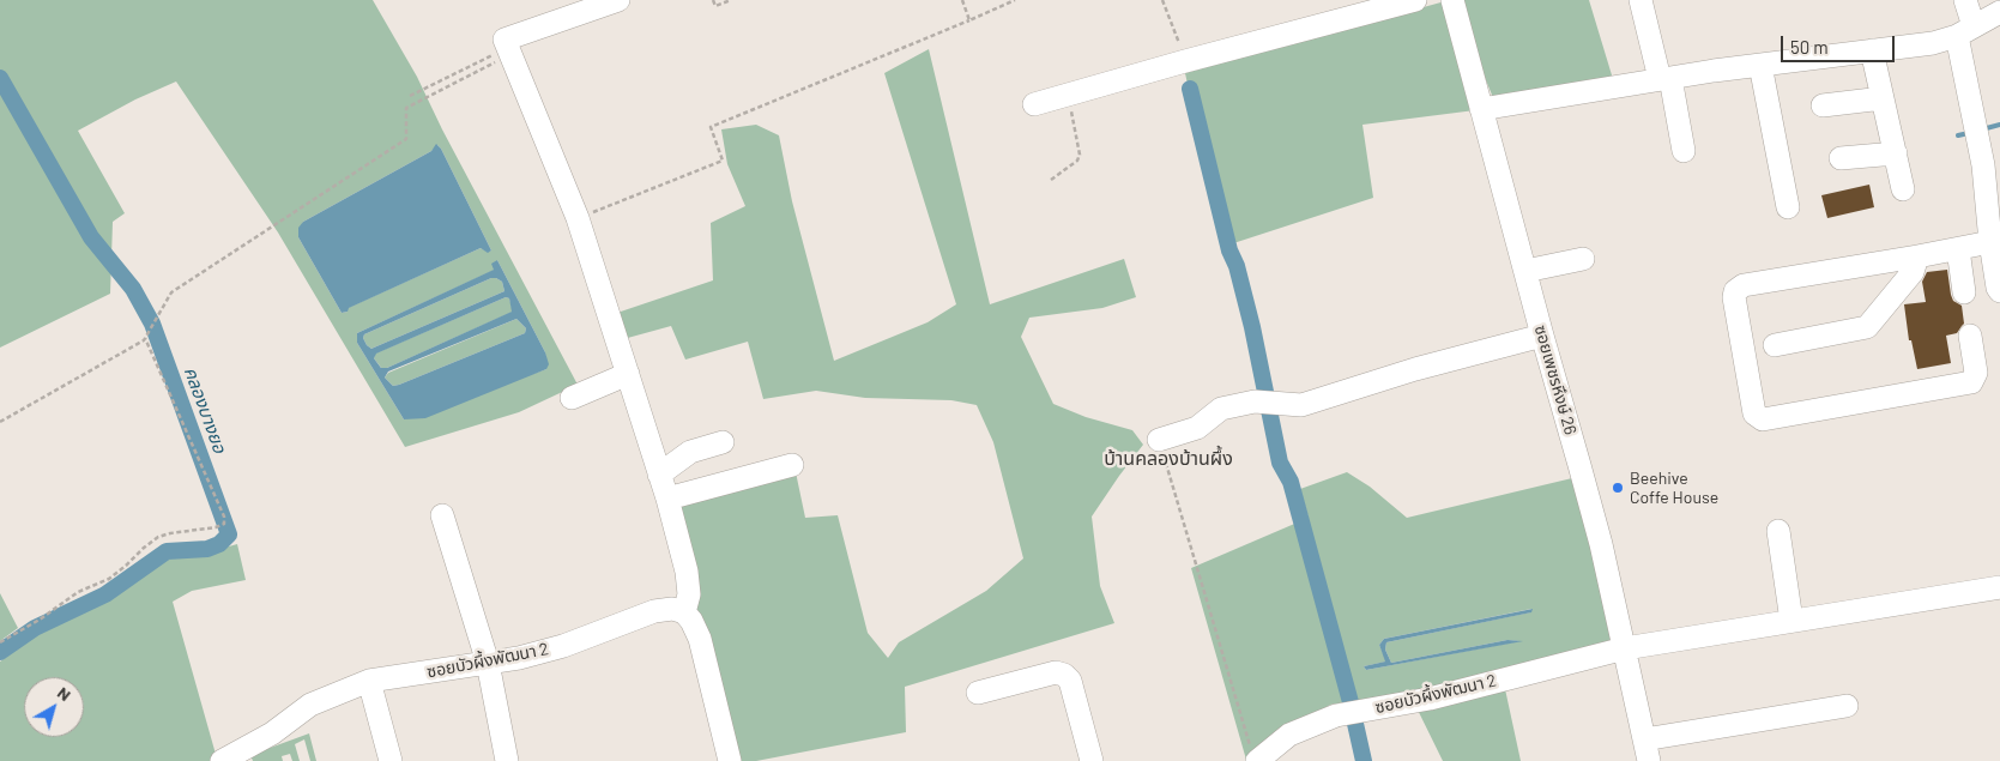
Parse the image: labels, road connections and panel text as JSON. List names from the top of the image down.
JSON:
{
  "streets": {
    "street": ["ซอยเพชรหึงษ์ 26", "ซอยบัวผึ้งพัฒนา 2"]
  },
  "crossings": [
    ["ซอยเพชรหึงษ์ 26", "ซอยบัวผึ้งพัฒนา 2"]
  ],
  "districts": ["บ้านคลองบ้านผึ้ง"],
  "water": ["คลองบางยอ"],
  "places": ["Beehive Coffe House"],
  "scale_bar": "50 m",
  "north": "top right"
}
